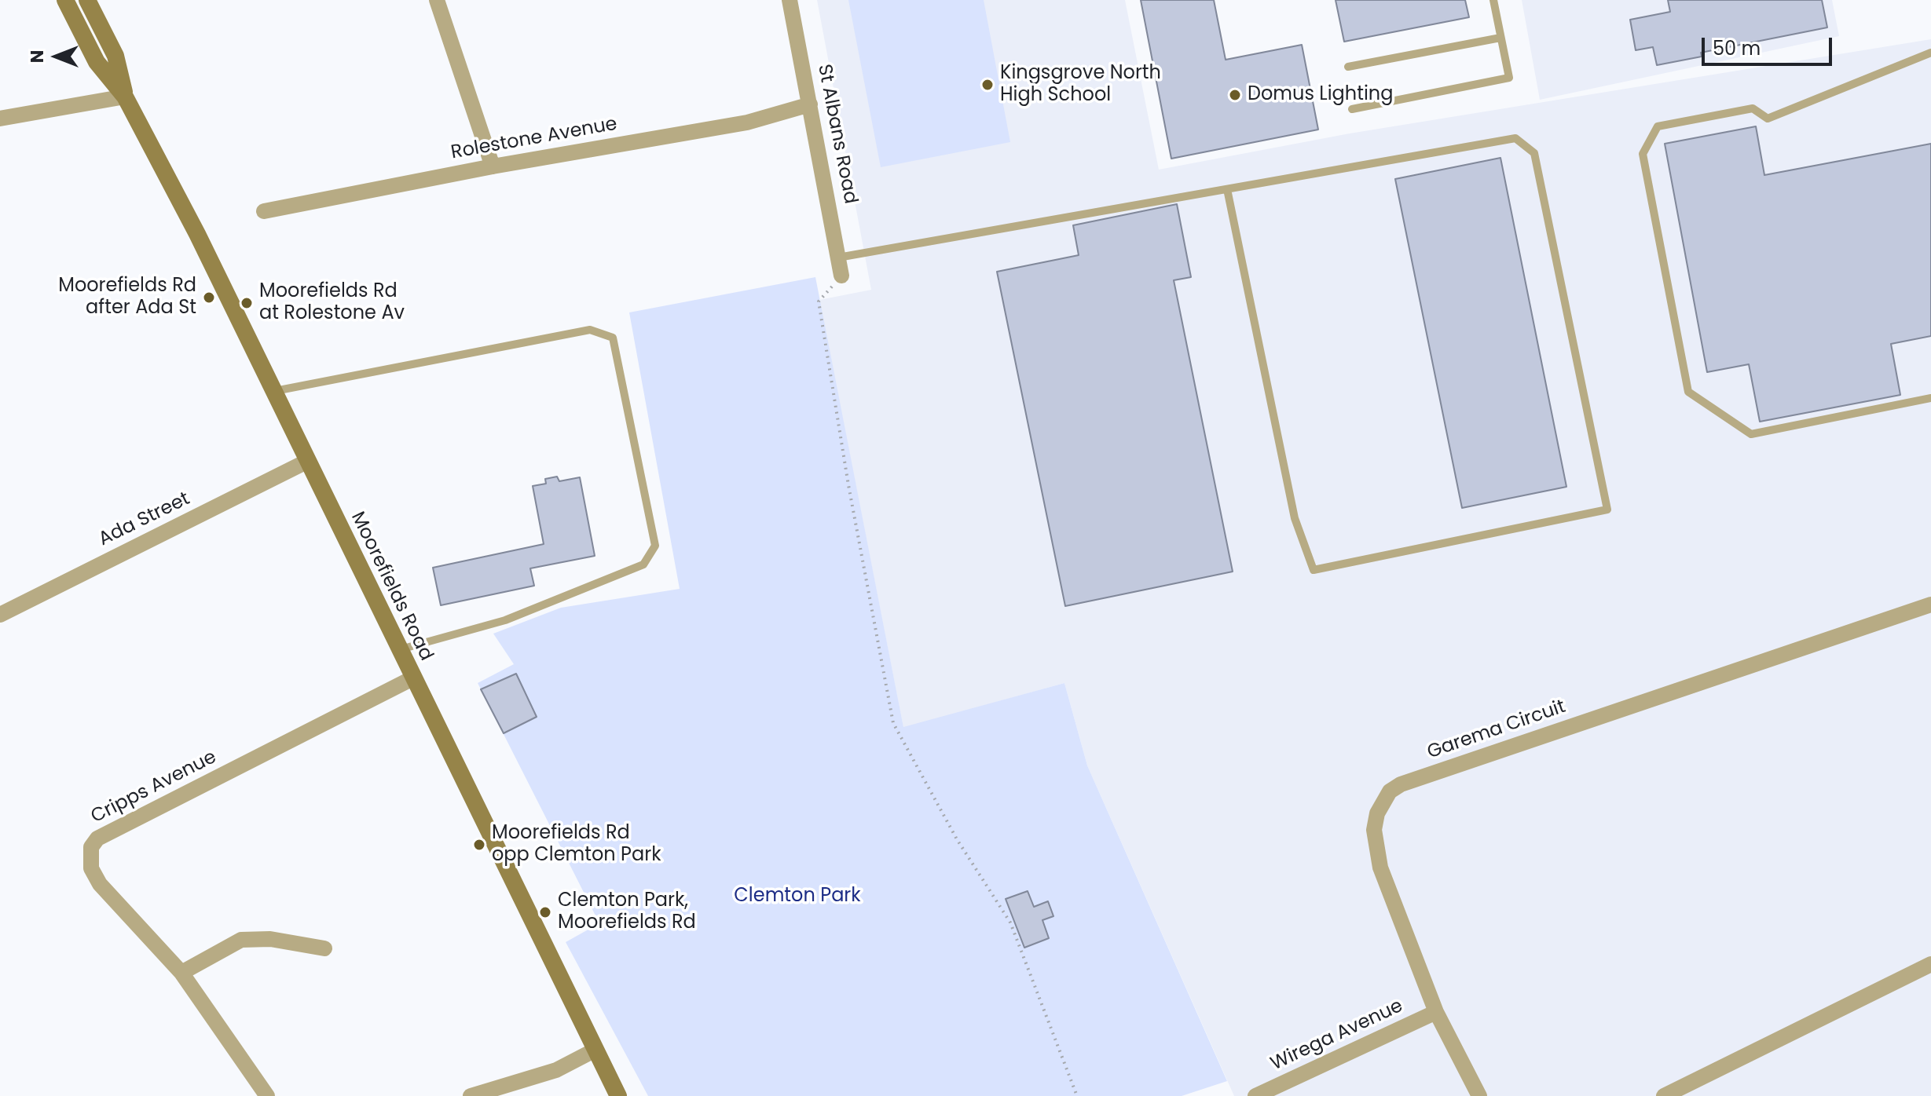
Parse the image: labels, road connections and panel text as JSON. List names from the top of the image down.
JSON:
{
  "streets": {
    "main road": ["Moorefields Road"],
    "street": [
      "St Albans Road",
      "Rolestone Avenue",
      "Ada Street",
      "Garema Circuit",
      "Cripps Avenue",
      "Wirega Avenue"
    ]
  },
  "crossings": [
    ["St Albans Road", "Rolestone Avenue"],
    ["Ada Street", "Moorefields Road"],
    ["Moorefields Road", "Cripps Avenue"],
    ["Garema Circuit", "Wirega Avenue"]
  ],
  "parks": ["Clemton Park"],
  "places": [
    "Kingsgrove North High School",
    "Domus Lighting",
    "Moorefields Rd after Ada St",
    "Moorefields Rd at Rolestone Av",
    "Moorefields Rd opp Clemton Park",
    "Clemton Park, Moorefields Rd"
  ],
  "scale_bar": "50 m",
  "north": "left"
}
